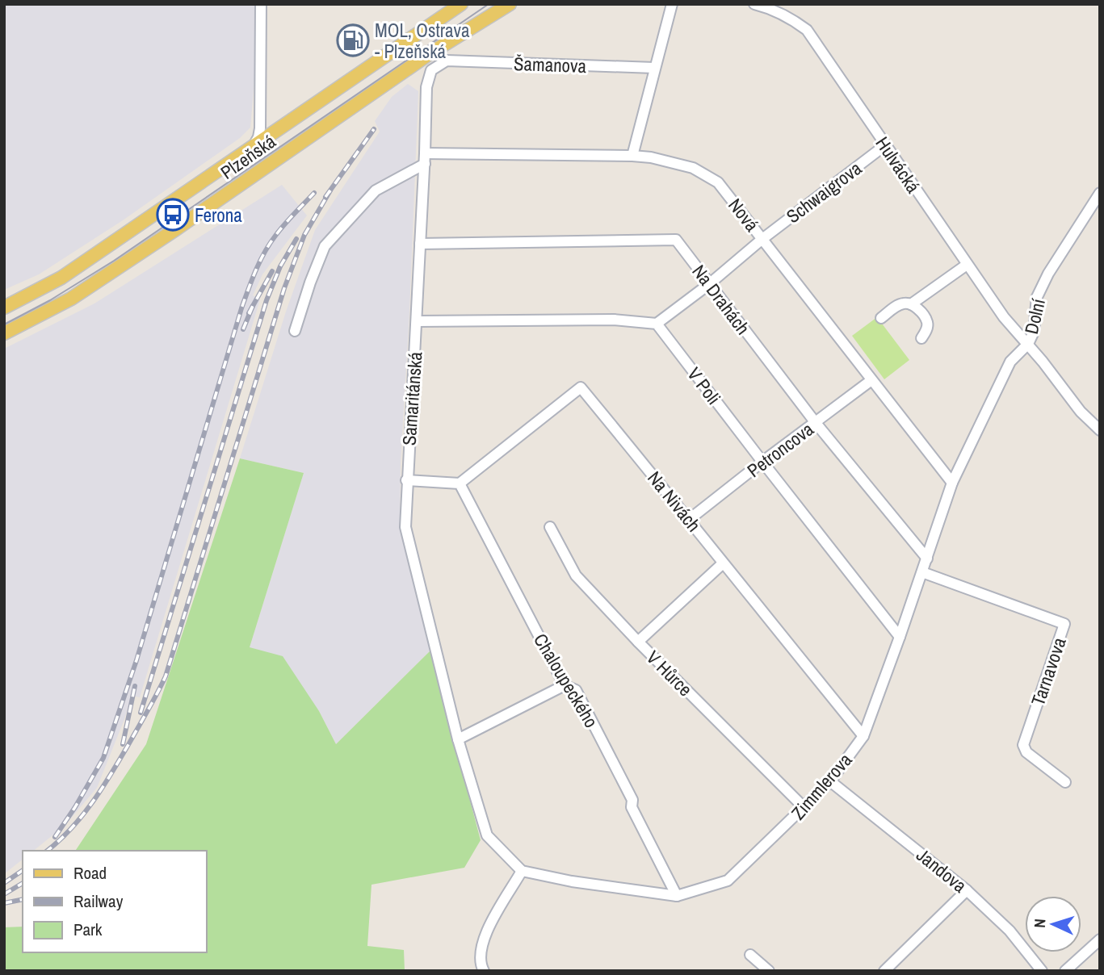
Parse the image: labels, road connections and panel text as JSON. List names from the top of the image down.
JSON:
{
  "streets": {
    "main road": ["Plzeňská"],
    "street": [
      "Šamanova",
      "Hulvácká",
      "Schwaigrova",
      "Nová",
      "Na Drahách",
      "Dolní",
      "V Poli",
      "Samaritánská",
      "Petroncova",
      "Na Nivách",
      "Tarnavova",
      "V Hůrce",
      "Chaloupeckého",
      "Zimmlerova",
      "Jandova"
    ]
  },
  "crossings": [
    ["Šamanova", "Samaritánská"],
    ["Hulvácká", "Schwaigrova"],
    ["Hulvácká", "Dolní"],
    ["Hulvácká", "Zimmlerova"],
    ["Schwaigrova", "Nová"],
    ["Schwaigrova", "Na Drahách"],
    ["Schwaigrova", "V Poli"],
    ["Nová", "Samaritánská"],
    ["Nová", "Petroncova"],
    ["Nová", "Zimmlerova"],
    ["Na Drahách", "Samaritánská"],
    ["Na Drahách", "Petroncova"],
    ["Na Drahách", "Zimmlerova"],
    ["Dolní", "Zimmlerova"],
    ["V Poli", "Petroncova"],
    ["V Poli", "Zimmlerova"],
    ["Petroncova", "Na Nivách"],
    ["Na Nivách", "Chaloupeckého"],
    ["Na Nivách", "Zimmlerova"],
    ["Tarnavova", "Zimmlerova"],
    ["V Hůrce", "Zimmlerova"],
    ["Chaloupeckého", "Zimmlerova"],
    ["Zimmlerova", "Jandova"]
  ],
  "places": {
    "fuel station": ["MOL, Ostrava - Plzeňská"],
    "bus stop": ["Ferona"]
  },
  "legend": ["Road", "Railway", "Park"],
  "north": "left"
}
